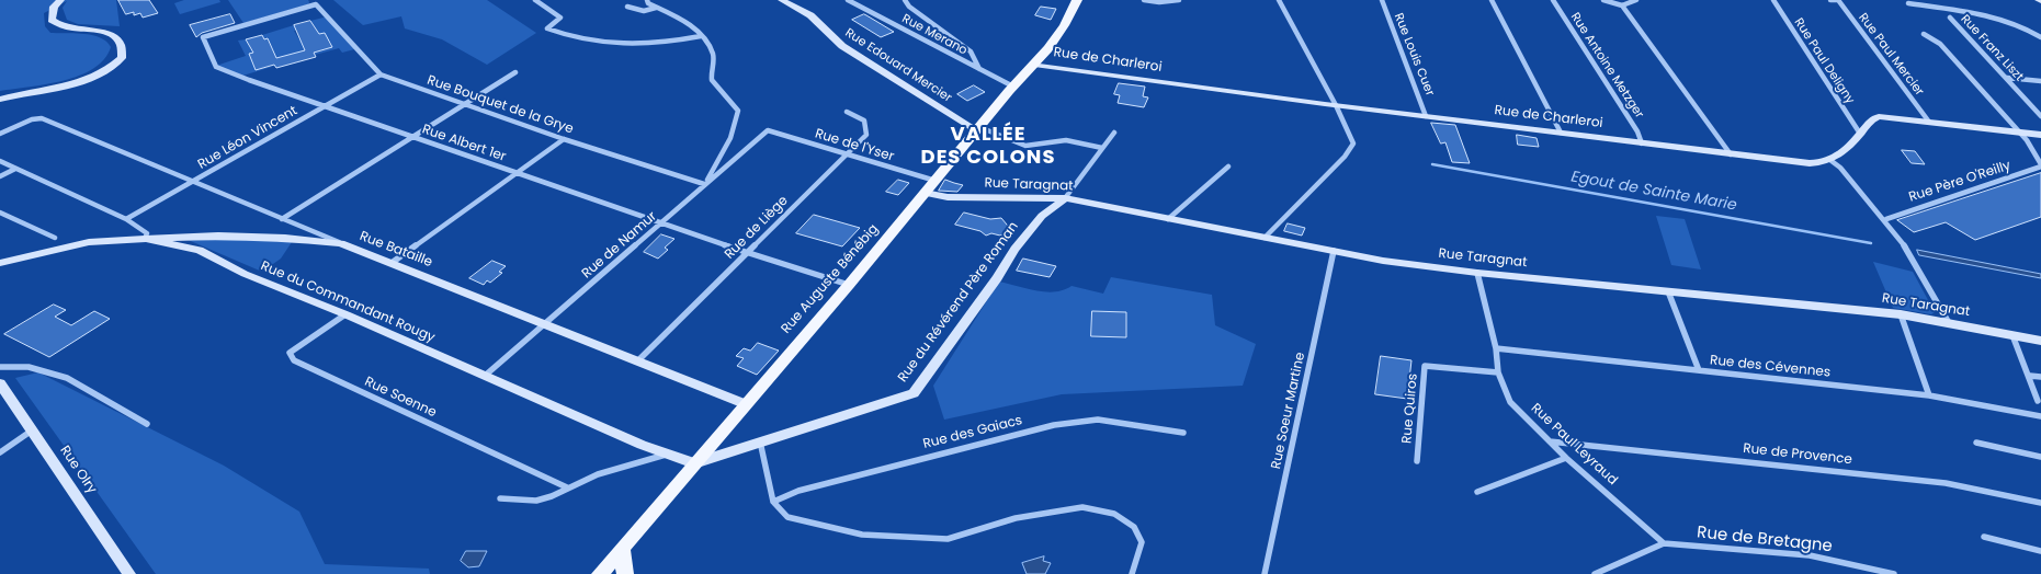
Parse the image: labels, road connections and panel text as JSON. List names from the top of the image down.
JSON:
{
  "streets": {
    "main road": ["Rue Auguste Bénébig"],
    "street": [
      "Rue Merano",
      "Rue Franz Liszt",
      "Rue Louis Cuer",
      "Rue Paul Mercier",
      "Rue de Charleroi",
      "Rue Paul Deligny",
      "Rue Edouard Mercier",
      "Rue Antoine Metzger",
      "Rue Bouquet de la Grye",
      "Rue Léon Vincent",
      "Rue Albert 1er",
      "Rue de l'Yser",
      "Rue Père O'Reilly",
      "Rue Taragnat",
      "Rue de Liège",
      "Rue de Namur",
      "Rue Bataille",
      "Rue du Commandant Rougy",
      "Rue du Révérend Père Roman",
      "Rue des Cévennes",
      "Rue Soenne",
      "Rue Quiros",
      "Rue Soeur Martine",
      "Rue des Gaiacs",
      "Rue Paul Leyraud",
      "Rue de Provence",
      "Rue Olry",
      "Rue de Bretagne"
    ]
  },
  "crossings": [
    ["Rue Merano", "Rue Auguste Bénébig"],
    ["Rue Louis Cuer", "Rue de Charleroi"],
    ["Rue de Charleroi", "Rue Antoine Metzger"],
    ["Rue de Charleroi", "Rue Auguste Bénébig"],
    ["Rue Edouard Mercier", "Rue Auguste Bénébig"],
    ["Rue Bouquet de la Grye", "Rue Léon Vincent"],
    ["Rue Bouquet de la Grye", "Rue Albert 1er"],
    ["Rue Bouquet de la Grye", "Rue de Namur"],
    ["Rue Léon Vincent", "Rue Albert 1er"],
    ["Rue Léon Vincent", "Rue Bataille"],
    ["Rue Albert 1er", "Rue de Liège"],
    ["Rue Albert 1er", "Rue de Namur"],
    ["Rue Albert 1er", "Rue Auguste Bénébig"],
    ["Rue de l'Yser", "Rue de Liège"],
    ["Rue de l'Yser", "Rue de Namur"],
    ["Rue de l'Yser", "Rue Auguste Bénébig"],
    ["Rue Taragnat", "Rue Auguste Bénébig"],
    ["Rue Taragnat", "Rue du Révérend Père Roman"],
    ["Rue Taragnat", "Rue Soeur Martine"],
    ["Rue Taragnat", "Rue Paul Leyraud"],
    ["Rue de Liège", "Rue Bataille"],
    ["Rue de Namur", "Rue Bataille"],
    ["Rue de Namur", "Rue du Commandant Rougy"],
    ["Rue Bataille", "Rue Auguste Bénébig"],
    ["Rue Auguste Bénébig", "Rue du Commandant Rougy"],
    ["Rue Auguste Bénébig", "Rue du Révérend Père Roman"],
    ["Rue du Commandant Rougy", "Rue du Révérend Père Roman"],
    ["Rue du Commandant Rougy", "Rue Soenne"],
    ["Rue des Cévennes", "Rue Paul Leyraud"],
    ["Rue Quiros", "Rue Paul Leyraud"],
    ["Rue Paul Leyraud", "Rue de Provence"],
    ["Rue Paul Leyraud", "Rue de Bretagne"]
  ],
  "districts": ["VALLÉE DES COLONS"],
  "water": ["Egout de Sainte Marie"]
}
